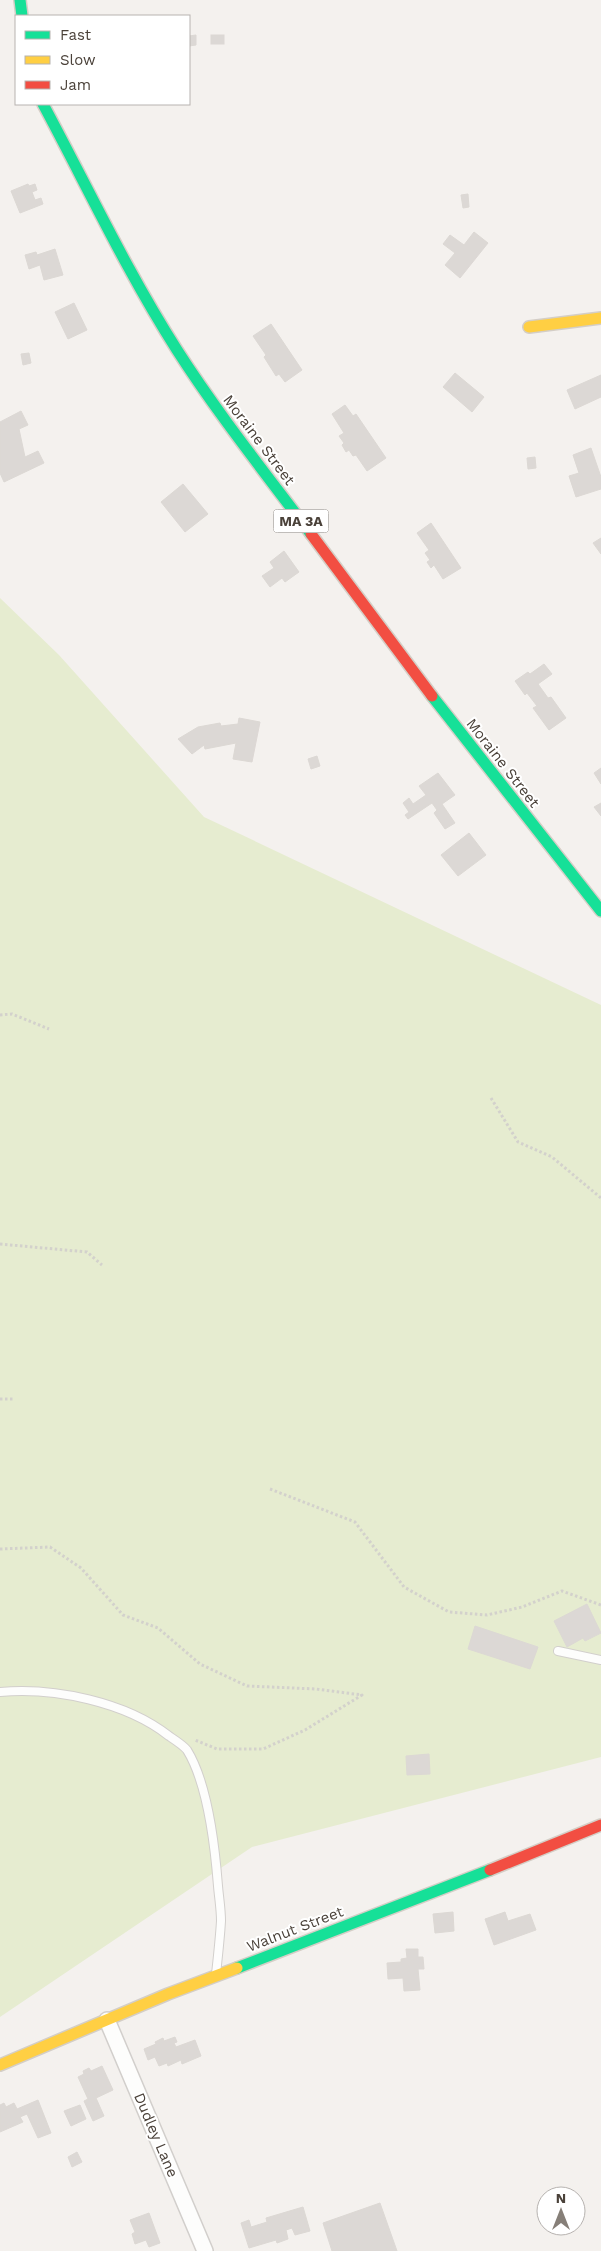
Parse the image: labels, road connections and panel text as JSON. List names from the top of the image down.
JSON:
{
  "streets": {
    "main road": ["Moraine Street", "MA 3A", "Walnut Street"],
    "street": ["Dudley Lane"]
  },
  "crossings": [
    ["Walnut Street", "Dudley Lane"]
  ],
  "legend": ["Fast", "Slow", "Jam"],
  "north": "top"
}
